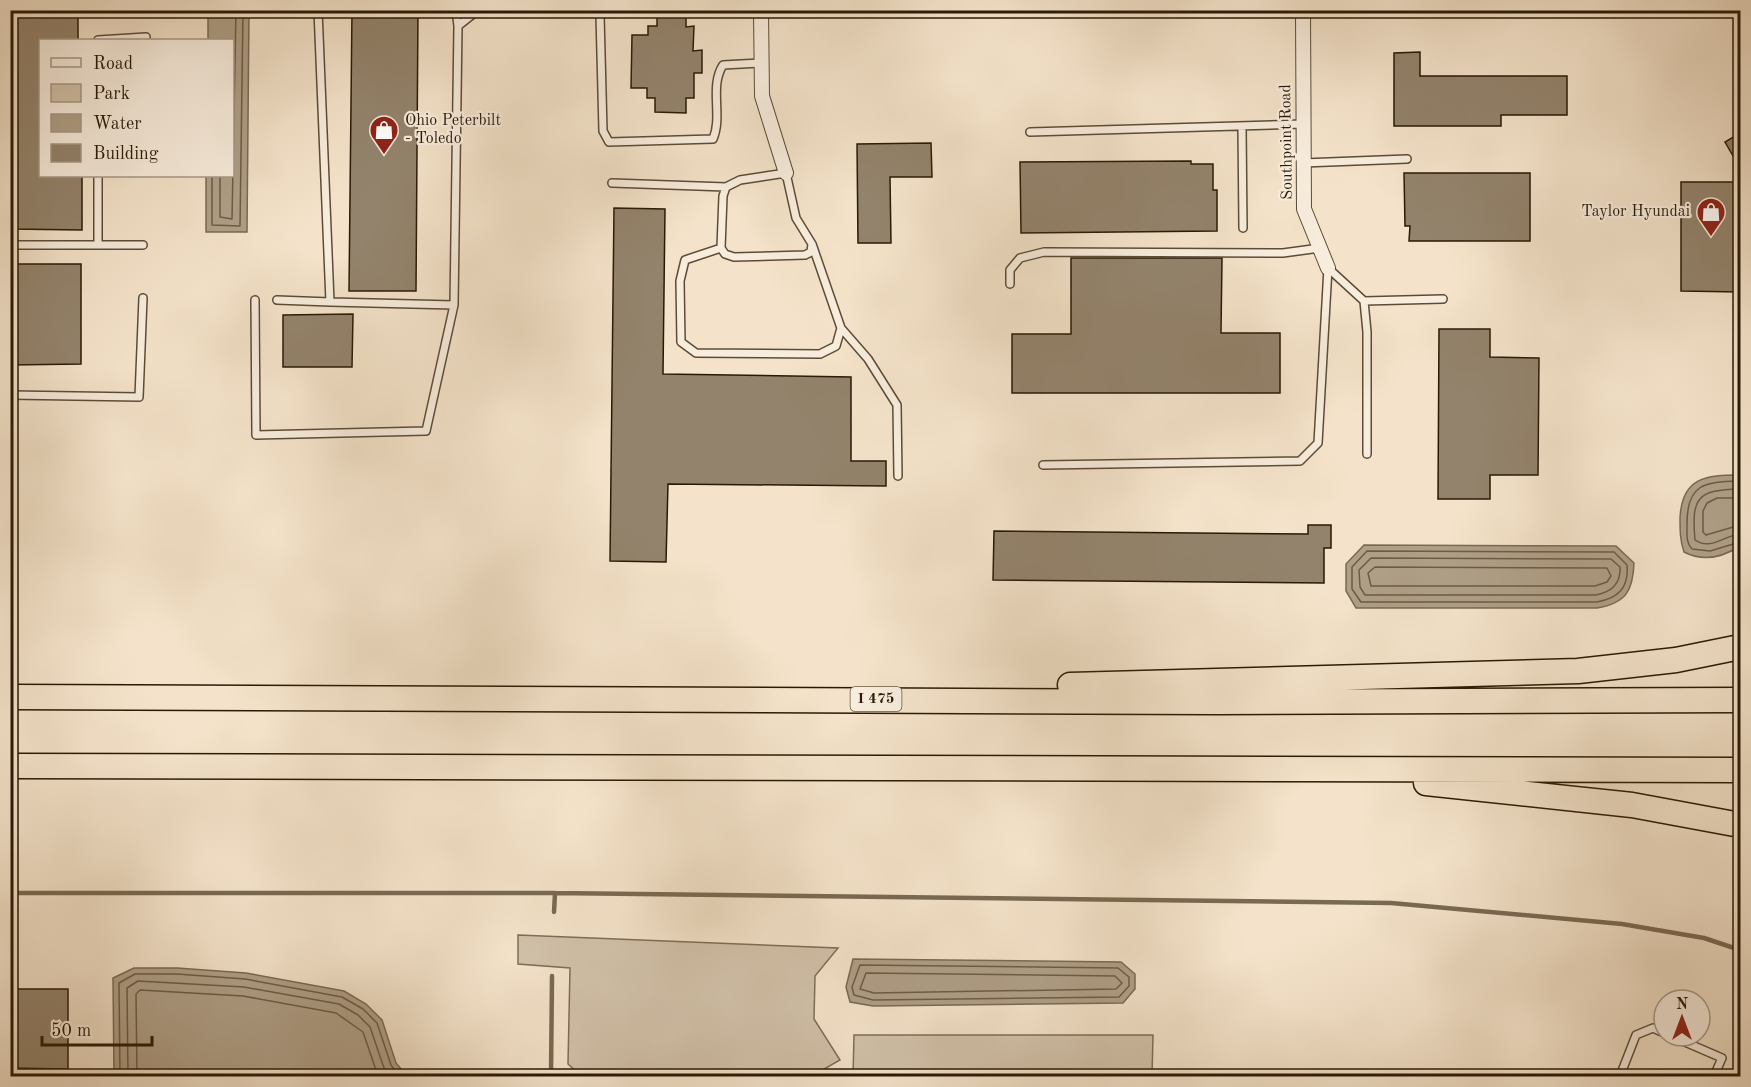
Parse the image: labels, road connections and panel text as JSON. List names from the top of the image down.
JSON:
{
  "streets": {
    "highway": ["I 475"],
    "street": ["Southpoint Road"]
  },
  "places": {
    "shop": ["Ohio Peterbilt - Toledo", "Taylor Hyundai"]
  },
  "legend": [
    "Road",
    "Park",
    "Water",
    "Building"
  ],
  "scale_bar": "50 m",
  "north": "top"
}
